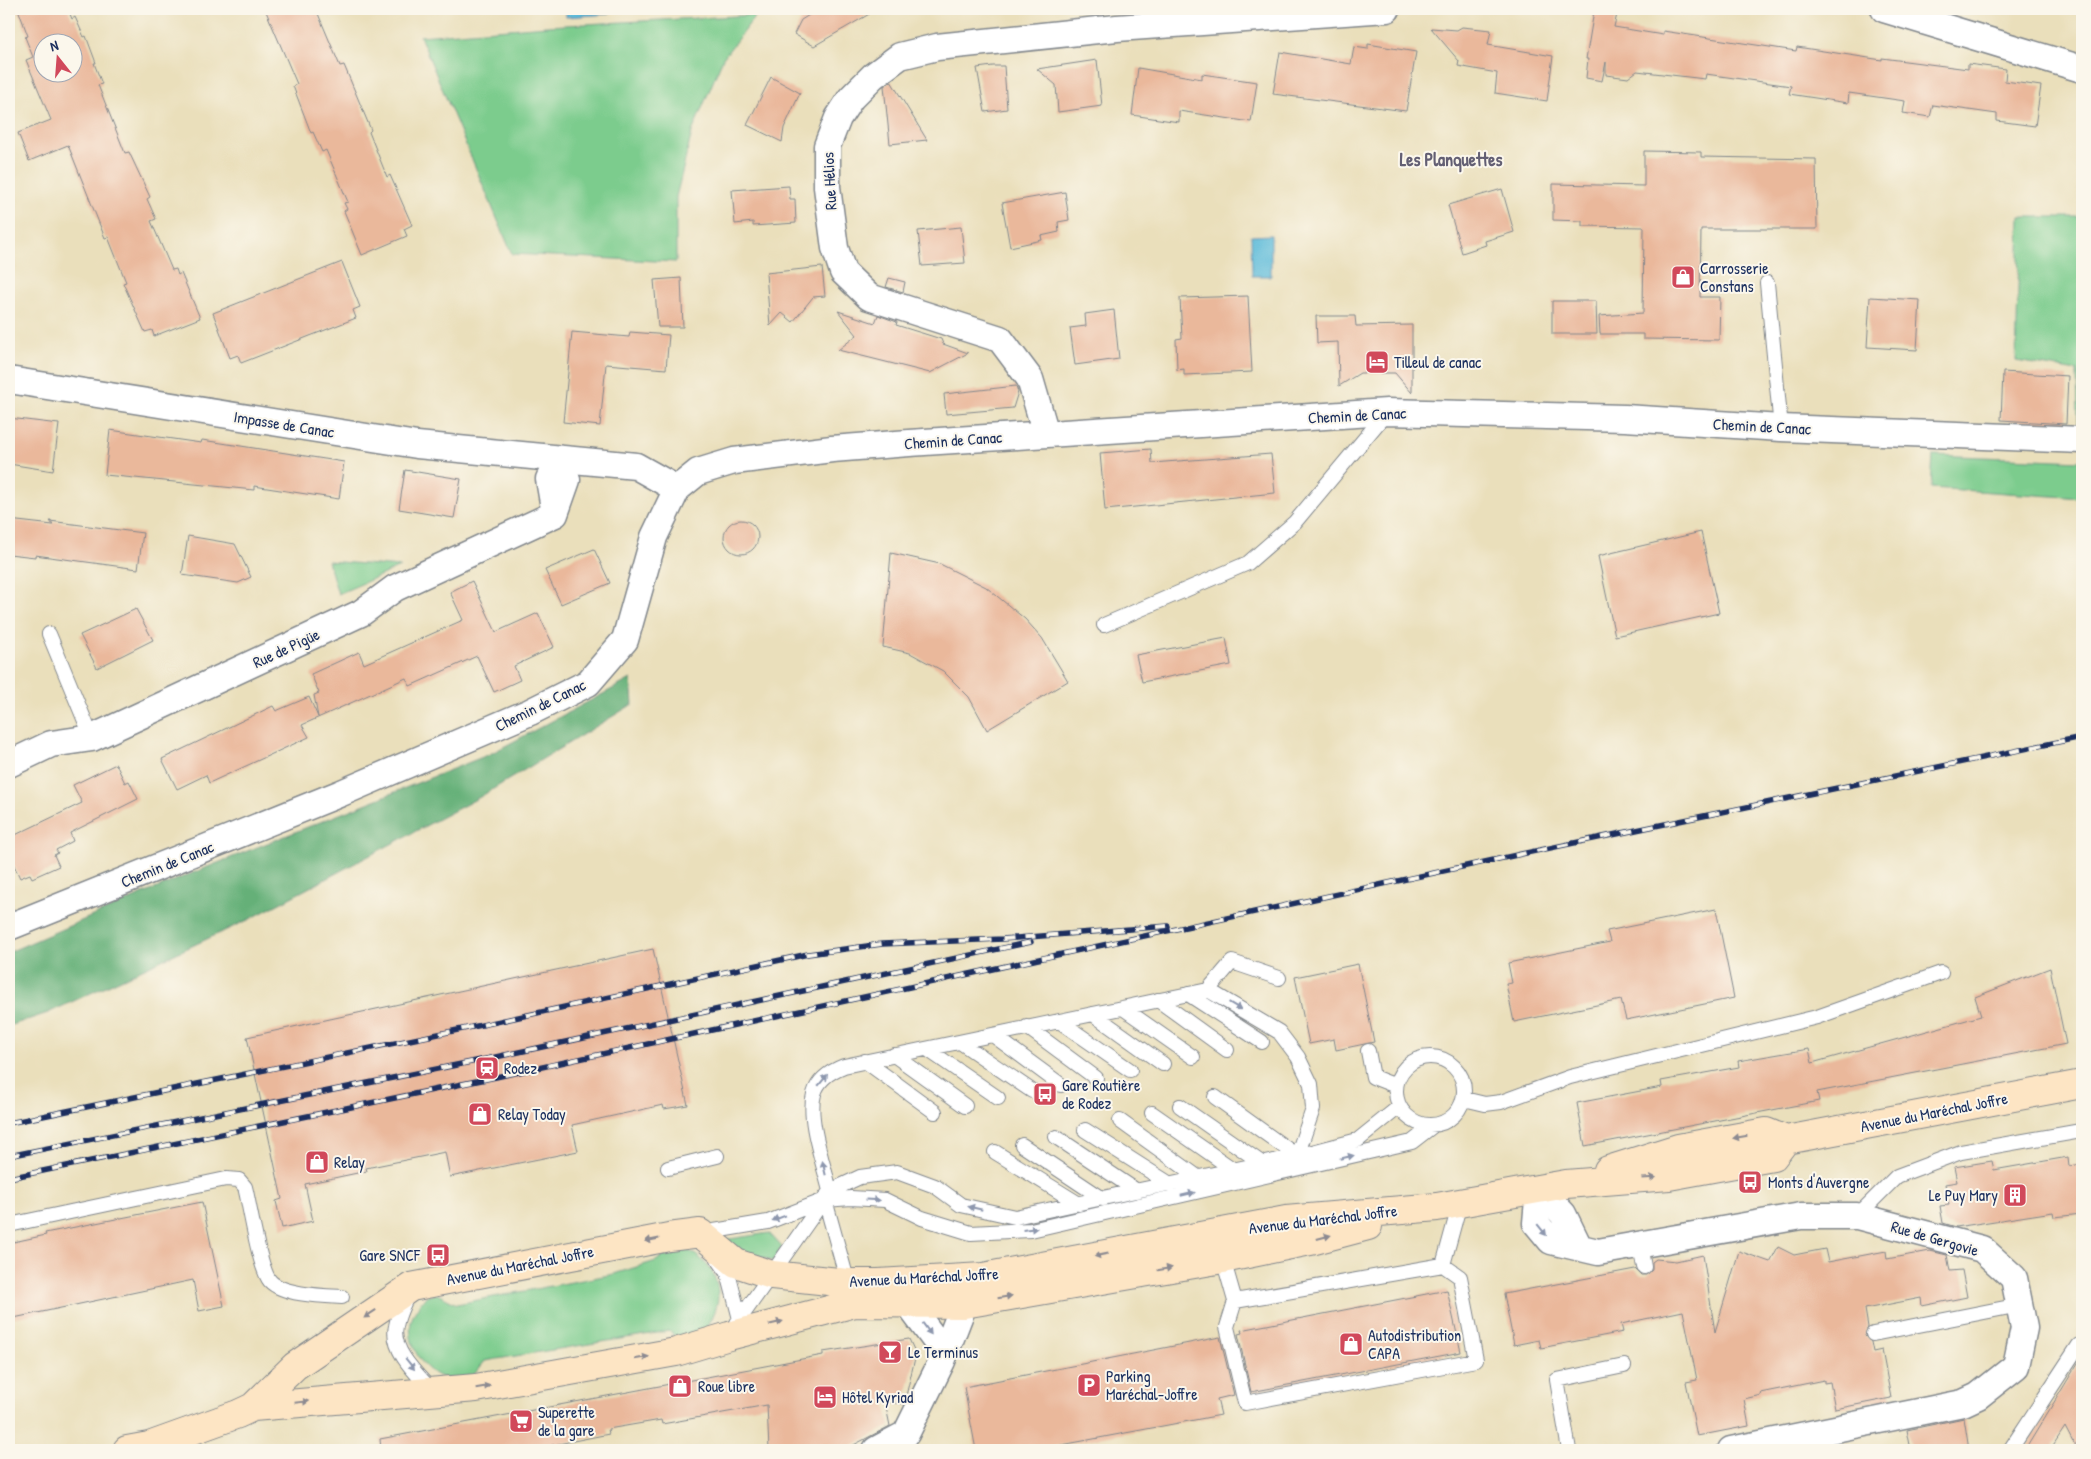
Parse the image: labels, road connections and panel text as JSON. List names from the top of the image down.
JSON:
{
  "streets": {
    "main road": ["Avenue du Maréchal Joffre"],
    "street": [
      "Rue Hélios",
      "Chemin de Canac",
      "Impasse de Canac",
      "Rue de Pigüe",
      "Rue de Gergovie"
    ]
  },
  "crossings": [
    ["Rue Hélios", "Chemin de Canac"],
    ["Impasse de Canac", "Rue de Pigüe"],
    ["Avenue du Maréchal Joffre", "Rue de Gergovie"]
  ],
  "districts": ["Les Planquettes"],
  "places": {
    "shop": [
      "Carrosserie Constans",
      "Relay Today",
      "Relay",
      "Autodistribution CAPA",
      "Roue libre"
    ],
    "hotel": ["Tilleul de canac", "Hôtel Kyriad"],
    "station": ["Rodez"],
    "bus stop": ["Gare Routière de Rodez", "Monts d'Auvergne", "Gare SNCF"],
    "building": ["Le Puy Mary"],
    "bar": ["Le Terminus"],
    "parking": ["Parking Maréchal-Joffre"],
    "supermarket": ["Superette de la gare"]
  },
  "north": "top"
}
